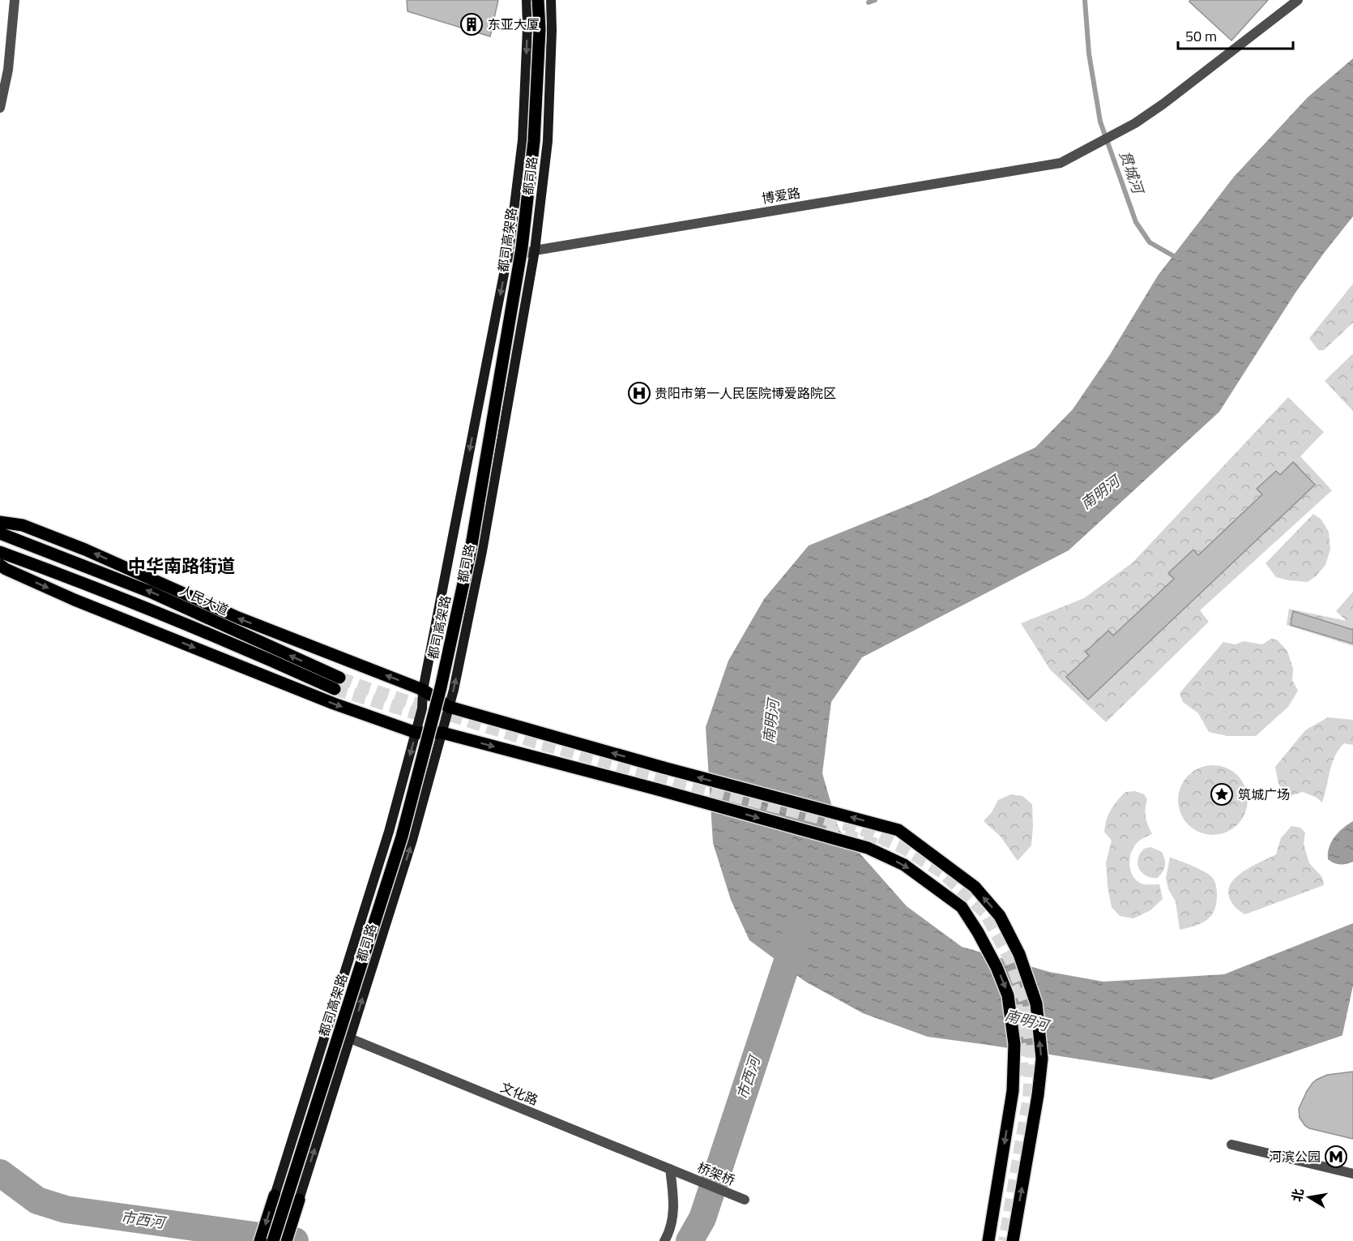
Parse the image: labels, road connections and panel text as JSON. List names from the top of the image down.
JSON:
{
  "streets": {
    "main road": ["都司路", "都司高架路", "人民大道"],
    "street": ["博爱路", "文化路", "桥架桥"]
  },
  "crossings": [
    ["都司路", "博爱路"],
    ["都司路", "文化路"],
    ["文化路", "桥架桥"]
  ],
  "districts": ["中华南路街道"],
  "water": ["贯城河", "南明河", "市西河"],
  "places": {
    "building": ["东亚大厦"],
    "hospital": ["贵阳市第一人民医院博爱路院区"],
    "place": ["筑城广场"],
    "metro station": ["河滨公园"]
  },
  "scale_bar": "50 m",
  "north": "left"
}
